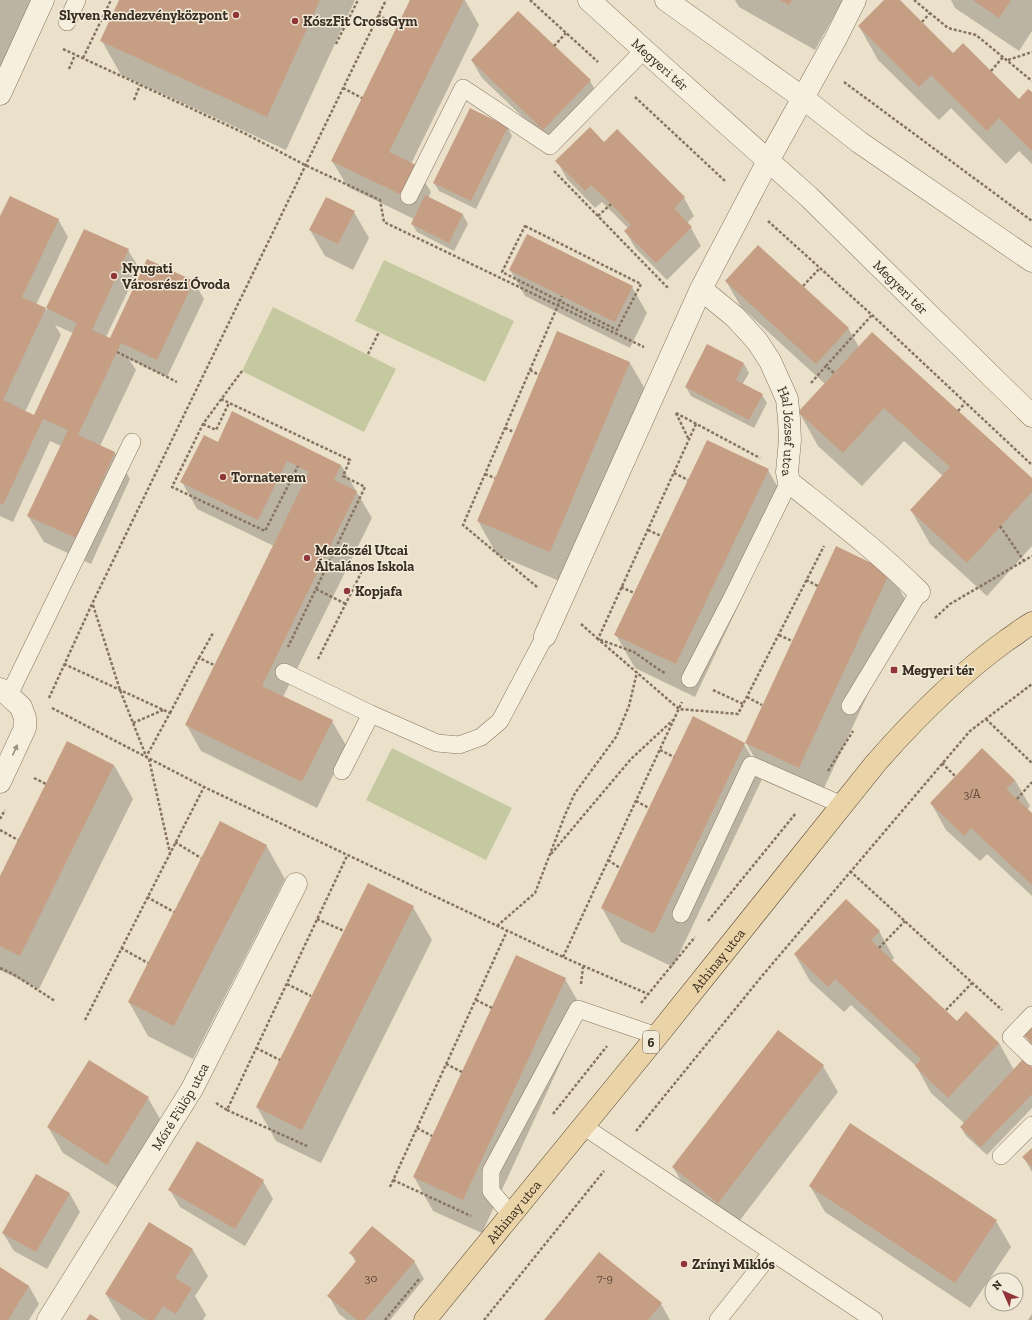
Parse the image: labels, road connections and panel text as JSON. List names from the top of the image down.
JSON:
{
  "streets": {
    "main road": ["Athinay utca", "6"],
    "street": ["Megyeri tér", "Hal József utca", "Móré Fülöp utca"]
  },
  "places": {
    "other": [
      "Slyven Rendezvényközpont",
      "KószFit CrossGym",
      "Nyugati Városrészi Óvoda",
      "Tornaterem",
      "Mezőszél Utcai Általános Iskola",
      "Kopjafa",
      "Zrínyi Miklós"
    ],
    "transit": ["Megyeri tér"]
  },
  "house_numbers": ["3/A", "30", "7-9"],
  "north": "top left"
}
